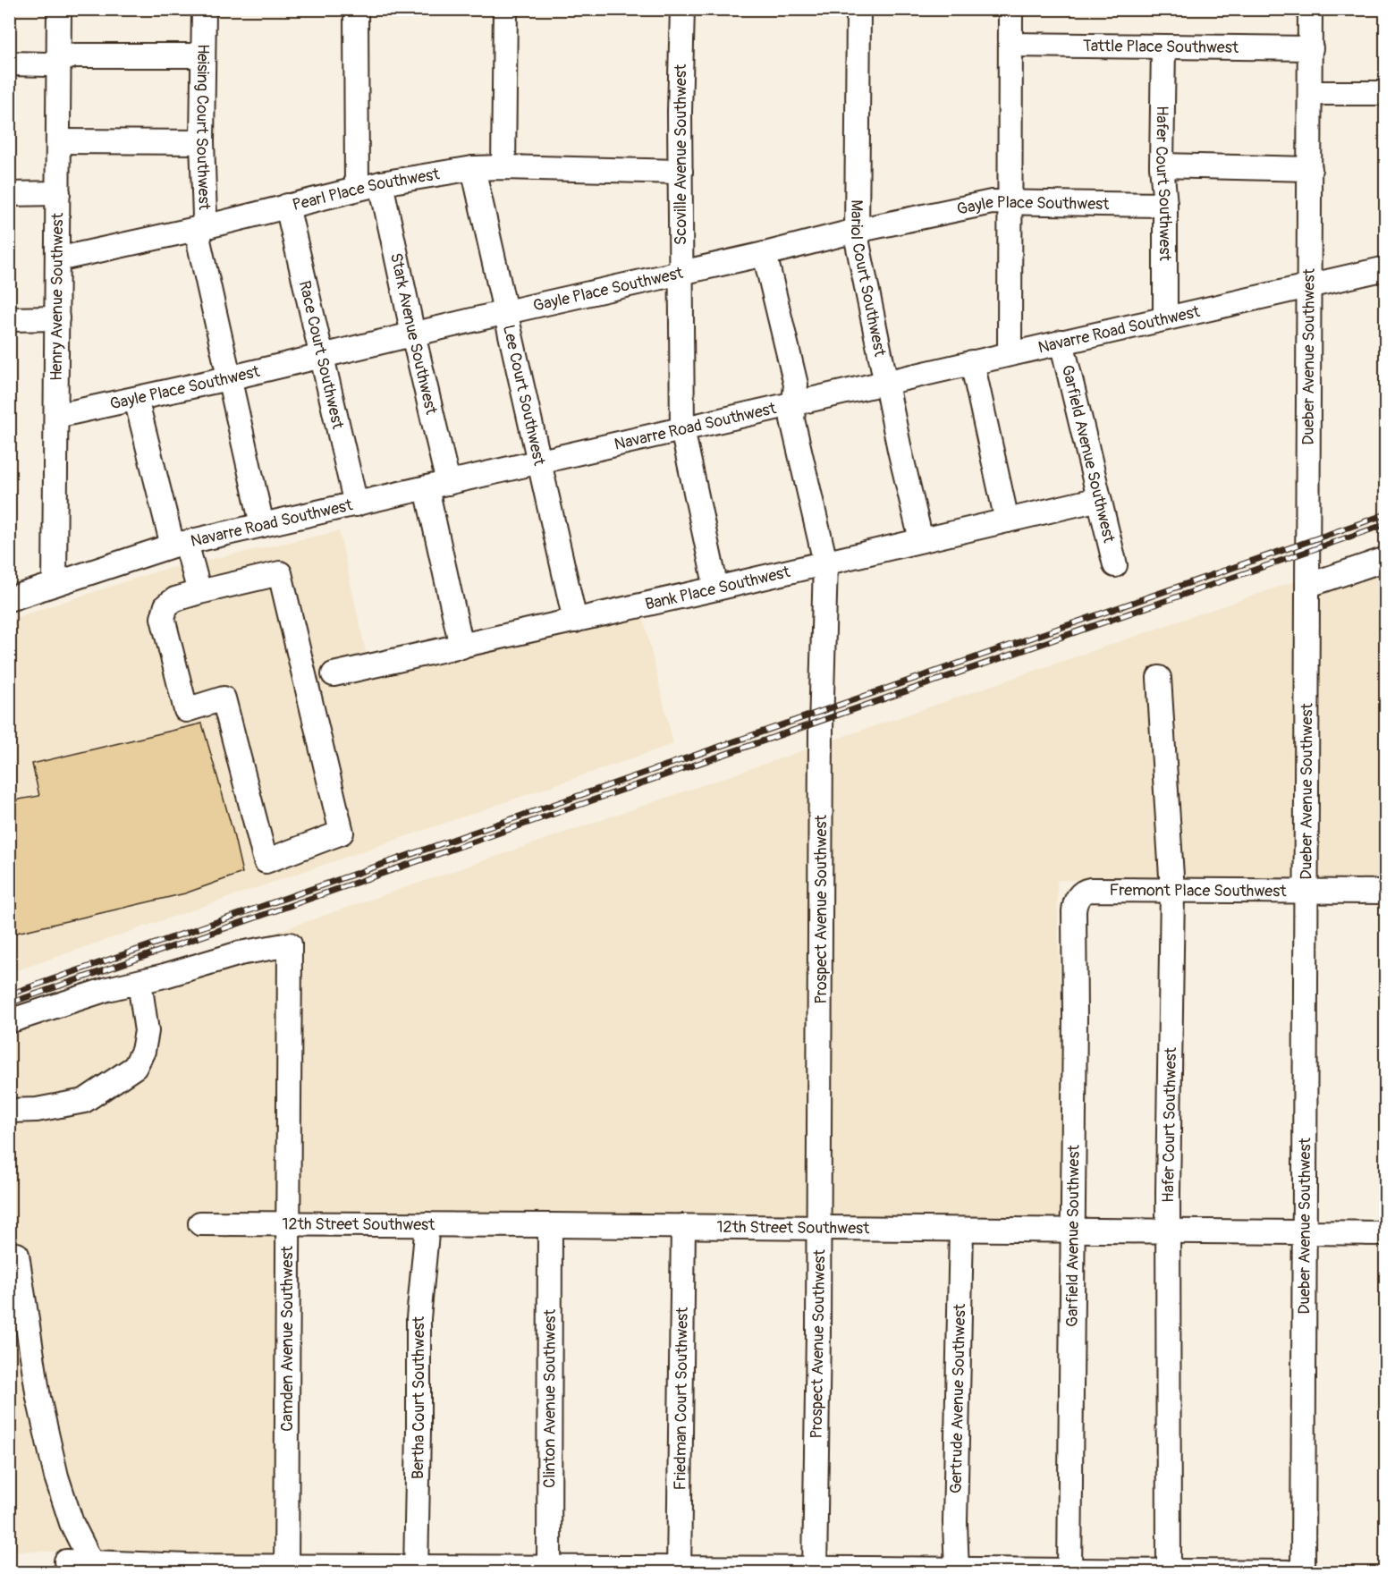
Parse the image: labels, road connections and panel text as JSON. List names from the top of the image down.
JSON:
{
  "streets": {
    "street": [
      "Tattle Place Southwest",
      "Heising Court Southwest",
      "Scoville Avenue Southwest",
      "Hafer Court Southwest",
      "Pearl Place Southwest",
      "Gayle Place Southwest",
      "Mariol Court Southwest",
      "Henry Avenue Southwest",
      "Navarre Road Southwest",
      "Stark Avenue Southwest",
      "Race Court Southwest",
      "Dueber Avenue Southwest",
      "Lee Court Southwest",
      "Garfield Avenue Southwest",
      "Bank Place Southwest",
      "Fremont Place Southwest",
      "Prospect Avenue Southwest",
      "12th Street Southwest",
      "Camden Avenue Southwest",
      "Bertha Court Southwest",
      "Clinton Avenue Southwest",
      "Friedman Court Southwest",
      "Gertrude Avenue Southwest"
    ]
  },
  "crossings": [
    ["Tattle Place Southwest", "Hafer Court Southwest"],
    ["Tattle Place Southwest", "Dueber Avenue Southwest"],
    ["Heising Court Southwest", "Pearl Place Southwest"],
    ["Heising Court Southwest", "Gayle Place Southwest"],
    ["Heising Court Southwest", "Navarre Road Southwest"],
    ["Scoville Avenue Southwest", "Pearl Place Southwest"],
    ["Scoville Avenue Southwest", "Gayle Place Southwest"],
    ["Scoville Avenue Southwest", "Navarre Road Southwest"],
    ["Scoville Avenue Southwest", "Bank Place Southwest"],
    ["Hafer Court Southwest", "Gayle Place Southwest"],
    ["Hafer Court Southwest", "Navarre Road Southwest"],
    ["Hafer Court Southwest", "Fremont Place Southwest"],
    ["Hafer Court Southwest", "12th Street Southwest"],
    ["Pearl Place Southwest", "Henry Avenue Southwest"],
    ["Pearl Place Southwest", "Stark Avenue Southwest"],
    ["Pearl Place Southwest", "Race Court Southwest"],
    ["Pearl Place Southwest", "Lee Court Southwest"],
    ["Gayle Place Southwest", "Mariol Court Southwest"],
    ["Gayle Place Southwest", "Henry Avenue Southwest"],
    ["Gayle Place Southwest", "Stark Avenue Southwest"],
    ["Gayle Place Southwest", "Race Court Southwest"],
    ["Gayle Place Southwest", "Lee Court Southwest"],
    ["Gayle Place Southwest", "Prospect Avenue Southwest"],
    ["Mariol Court Southwest", "Navarre Road Southwest"],
    ["Mariol Court Southwest", "Bank Place Southwest"],
    ["Henry Avenue Southwest", "Navarre Road Southwest"],
    ["Navarre Road Southwest", "Stark Avenue Southwest"],
    ["Navarre Road Southwest", "Race Court Southwest"],
    ["Navarre Road Southwest", "Dueber Avenue Southwest"],
    ["Navarre Road Southwest", "Lee Court Southwest"],
    ["Navarre Road Southwest", "Garfield Avenue Southwest"],
    ["Navarre Road Southwest", "Prospect Avenue Southwest"],
    ["Dueber Avenue Southwest", "Fremont Place Southwest"],
    ["Dueber Avenue Southwest", "12th Street Southwest"],
    ["Lee Court Southwest", "Bank Place Southwest"],
    ["Garfield Avenue Southwest", "Bank Place Southwest"],
    ["Garfield Avenue Southwest", "Fremont Place Southwest"],
    ["Garfield Avenue Southwest", "12th Street Southwest"],
    ["Bank Place Southwest", "Prospect Avenue Southwest"],
    ["Prospect Avenue Southwest", "12th Street Southwest"],
    ["12th Street Southwest", "Camden Avenue Southwest"],
    ["12th Street Southwest", "Bertha Court Southwest"],
    ["12th Street Southwest", "Clinton Avenue Southwest"],
    ["12th Street Southwest", "Friedman Court Southwest"],
    ["12th Street Southwest", "Gertrude Avenue Southwest"]
  ]
}
